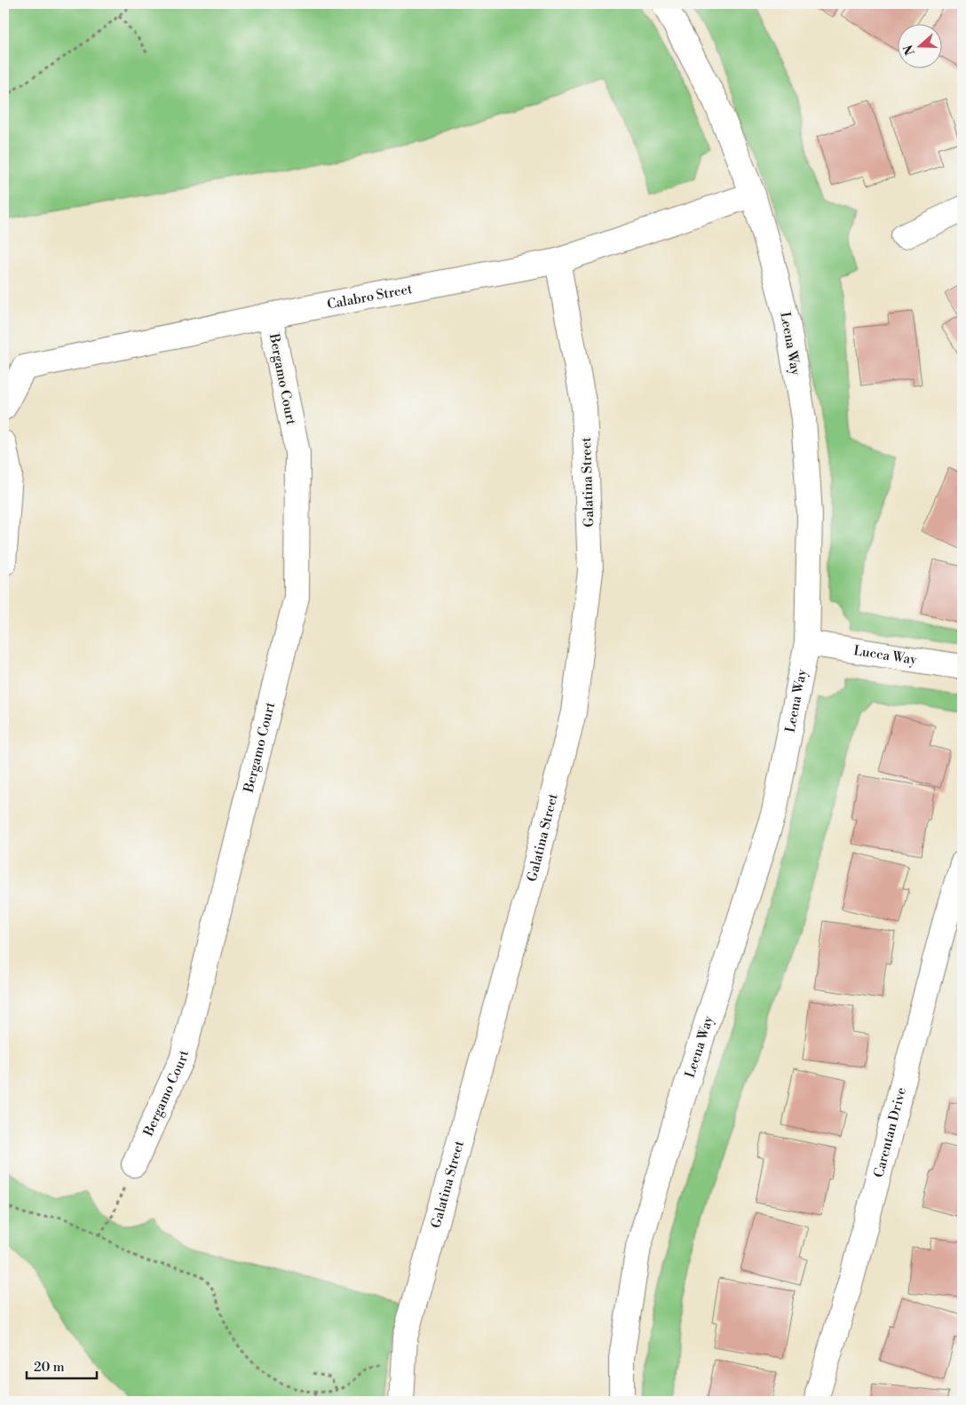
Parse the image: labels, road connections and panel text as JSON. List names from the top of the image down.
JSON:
{
  "streets": {
    "street": [
      "Calabro Street",
      "Leena Way",
      "Bergamo Court",
      "Galatina Street",
      "Lucca Way",
      "Carentan Drive"
    ]
  },
  "crossings": [
    ["Calabro Street", "Leena Way"],
    ["Calabro Street", "Bergamo Court"],
    ["Calabro Street", "Galatina Street"],
    ["Leena Way", "Lucca Way"]
  ],
  "scale_bar": "20 m",
  "north": "left"
}
